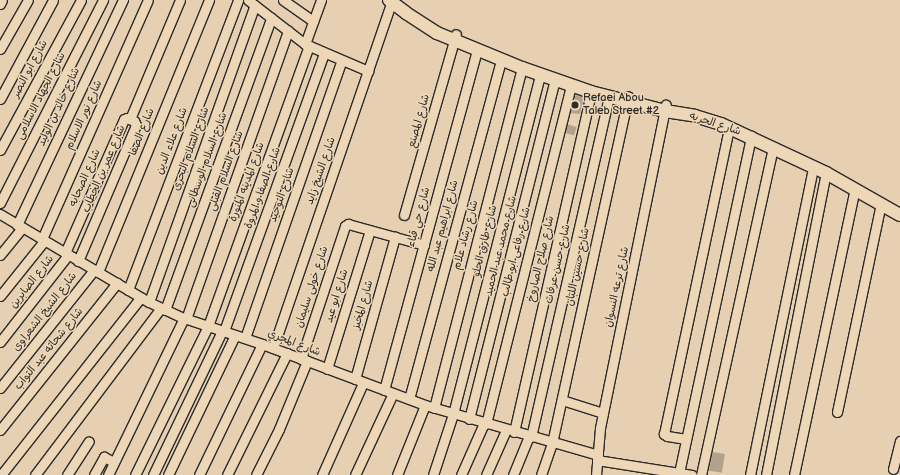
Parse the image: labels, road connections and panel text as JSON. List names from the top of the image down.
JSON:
{
  "streets": {
    "main road": ["شارع الحريه"],
    "street": [
      "شارع ابو النصر",
      "شارع الجهاد الاسلامى",
      "شارع خالد بن الوليد",
      "شارع نور الاسلام",
      "شارع المصنع",
      "شارع الصفا",
      "شارع علاء الدين",
      "شارع السلام البحرى",
      "شارع السلام الوسطانى",
      "شارع عمر بن الخطاب",
      "شارع السلام القبلى",
      "شارع الشيخ زايد",
      "شارع الصحابه",
      "شارع المدينه المنورة",
      "شارع الصفا و المروة",
      "شارع التوحيد",
      "شارع حي قباء",
      "شارع ابراهيم عبد الله",
      "شارع رشاد علام",
      "شارع طارق الحلو",
      "شارع محمد عبد الحميد",
      "شارع رفاعى ابو طالب",
      "شارع صلاح الصاروخ",
      "شارع حسن عرفات",
      "شارع حسين اللبان",
      "شارع الصابرين",
      "شارع خولى سليمان",
      "شارع ترعه النسوان",
      "شارع ابو عيد",
      "شارع المخبز",
      "شارع الشيخ الشعراوى",
      "شارع المجري",
      "شارع شحاته عبد التواب"
    ]
  },
  "crossings": [
    ["شارع خالد بن الوليد", "شارع المجري"],
    ["شارع نور الاسلام", "شارع المجري"],
    ["شارع المصنع", "شارع الحريه"],
    ["شارع الحريه", "شارع الشيخ زايد"],
    ["شارع الحريه", "شارع حي قباء"],
    ["شارع الحريه", "شارع ابراهيم عبد الله"],
    ["شارع الحريه", "شارع رشاد علام"],
    ["شارع الحريه", "شارع طارق الحلو"],
    ["شارع الحريه", "شارع محمد عبد الحميد"],
    ["شارع الحريه", "شارع رفاعى ابو طالب"],
    ["شارع الحريه", "شارع صلاح الصاروخ"],
    ["شارع الحريه", "شارع حسن عرفات"],
    ["شارع الحريه", "شارع حسين اللبان"],
    ["شارع الحريه", "شارع ترعه النسوان"],
    ["شارع الصفا", "شارع الشيخ الشعراوى"],
    ["شارع الصفا", "شارع المجري"],
    ["شارع علاء الدين", "شارع المجري"],
    ["شارع السلام البحرى", "شارع المجري"],
    ["شارع السلام الوسطانى", "شارع المجري"],
    ["شارع عمر بن الخطاب", "شارع الصحابه"],
    ["شارع عمر بن الخطاب", "شارع المجري"],
    ["شارع السلام القبلى", "شارع المجري"],
    ["شارع الشيخ زايد", "شارع المجري"],
    ["شارع الصحابه", "شارع الصابرين"],
    ["شارع الصحابه", "شارع المجري"],
    ["شارع المدينه المنورة", "شارع المجري"],
    ["شارع الصفا و المروة", "شارع المجري"],
    ["شارع التوحيد", "شارع المجري"],
    ["شارع حي قباء", "شارع المجري"],
    ["شارع ابراهيم عبد الله", "شارع المجري"],
    ["شارع رشاد علام", "شارع المجري"],
    ["شارع طارق الحلو", "شارع المجري"],
    ["شارع محمد عبد الحميد", "شارع المجري"],
    ["شارع رفاعى ابو طالب", "شارع المجري"],
    ["شارع صلاح الصاروخ", "شارع المجري"],
    ["شارع حسن عرفات", "شارع المجري"],
    ["شارع حسين اللبان", "شارع المجري"],
    ["شارع الصابرين", "شارع المجري"],
    ["شارع خولى سليمان", "شارع ابو عيد"],
    ["شارع خولى سليمان", "شارع المجري"],
    ["شارع ترعه النسوان", "شارع المجري"],
    ["شارع ابو عيد", "شارع المجري"],
    ["شارع المخبز", "شارع المجري"],
    ["شارع الشيخ الشعراوى", "شارع المجري"],
    ["شارع المجري", "شارع شحاته عبد التواب"]
  ],
  "places": ["Refaei Abou Taleb Street #2"]
}
